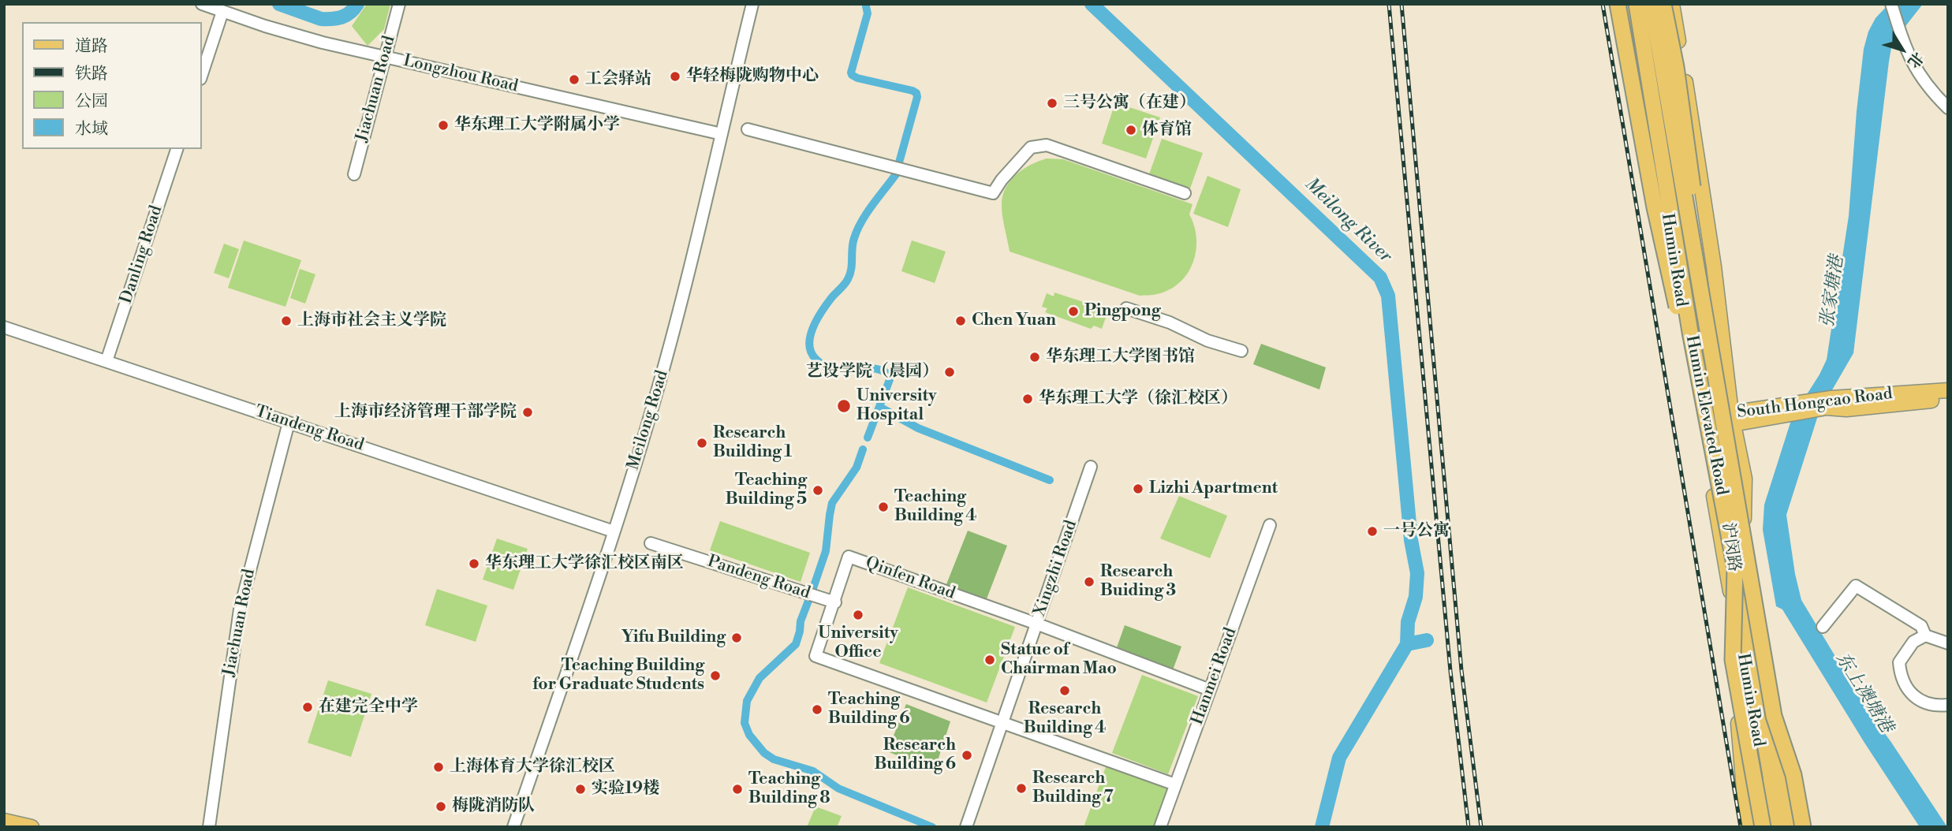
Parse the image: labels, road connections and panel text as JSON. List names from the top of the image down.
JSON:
{
  "streets": {
    "highway": ["Humin Elevated Road"],
    "main road": ["Humin Road", "South Hongcao Road", "沪闵路"],
    "street": [
      "Longzhou Road",
      "Jiachuan Road",
      "Danling Road",
      "Meilong Road",
      "Tiandeng Road",
      "Xingzhi Road",
      "Pandeng Road",
      "Qinfen Road",
      "Hanmei Road"
    ]
  },
  "crossings": [
    ["Longzhou Road", "Jiachuan Road"],
    ["Longzhou Road", "Meilong Road"],
    ["Jiachuan Road", "Tiandeng Road"],
    ["Danling Road", "Tiandeng Road"],
    ["Humin Road", "South Hongcao Road"],
    ["Humin Road", "Humin Elevated Road"],
    ["Humin Road", "沪闵路"],
    ["South Hongcao Road", "沪闵路"],
    ["Meilong Road", "Tiandeng Road"],
    ["Xingzhi Road", "Qinfen Road"],
    ["Pandeng Road", "Qinfen Road"],
    ["Qinfen Road", "Hanmei Road"]
  ],
  "water": ["Meilong River", "张家塘港", "东上澳塘港"],
  "places": [
    "华轻梅陇购物中心",
    "工会驿站",
    "三号公寓（在建）",
    "华东理工大学附属小学",
    "体育馆",
    "Pingpong",
    "上海市社会主义学院",
    "Chen Yuan",
    "华东理工大学图书馆",
    "艺设学院（晨园）",
    "华东理工大学（徐汇校区）",
    "University Hospital",
    "上海市经济管理干部学院",
    "Research Building 1",
    "Lizhi Apartment",
    "Teaching Building 5",
    "Teaching Building 4",
    "一号公寓",
    "华东理工大学徐汇校区南区",
    "Research Buiding 3",
    "University Office",
    "Yifu Building",
    "Statue of Chairman Mao",
    "Teaching Building for Graduate Students",
    "Research Building 4",
    "在建完全中学",
    "Teaching Building 6",
    "Research Building 6",
    "上海体育大学徐汇校区",
    "Research Building 7",
    "实验19楼",
    "Teaching Building 8",
    "梅陇消防队"
  ],
  "legend": [
    "道路",
    "铁路",
    "公园",
    "水域"
  ],
  "north": "bottom right"
}
